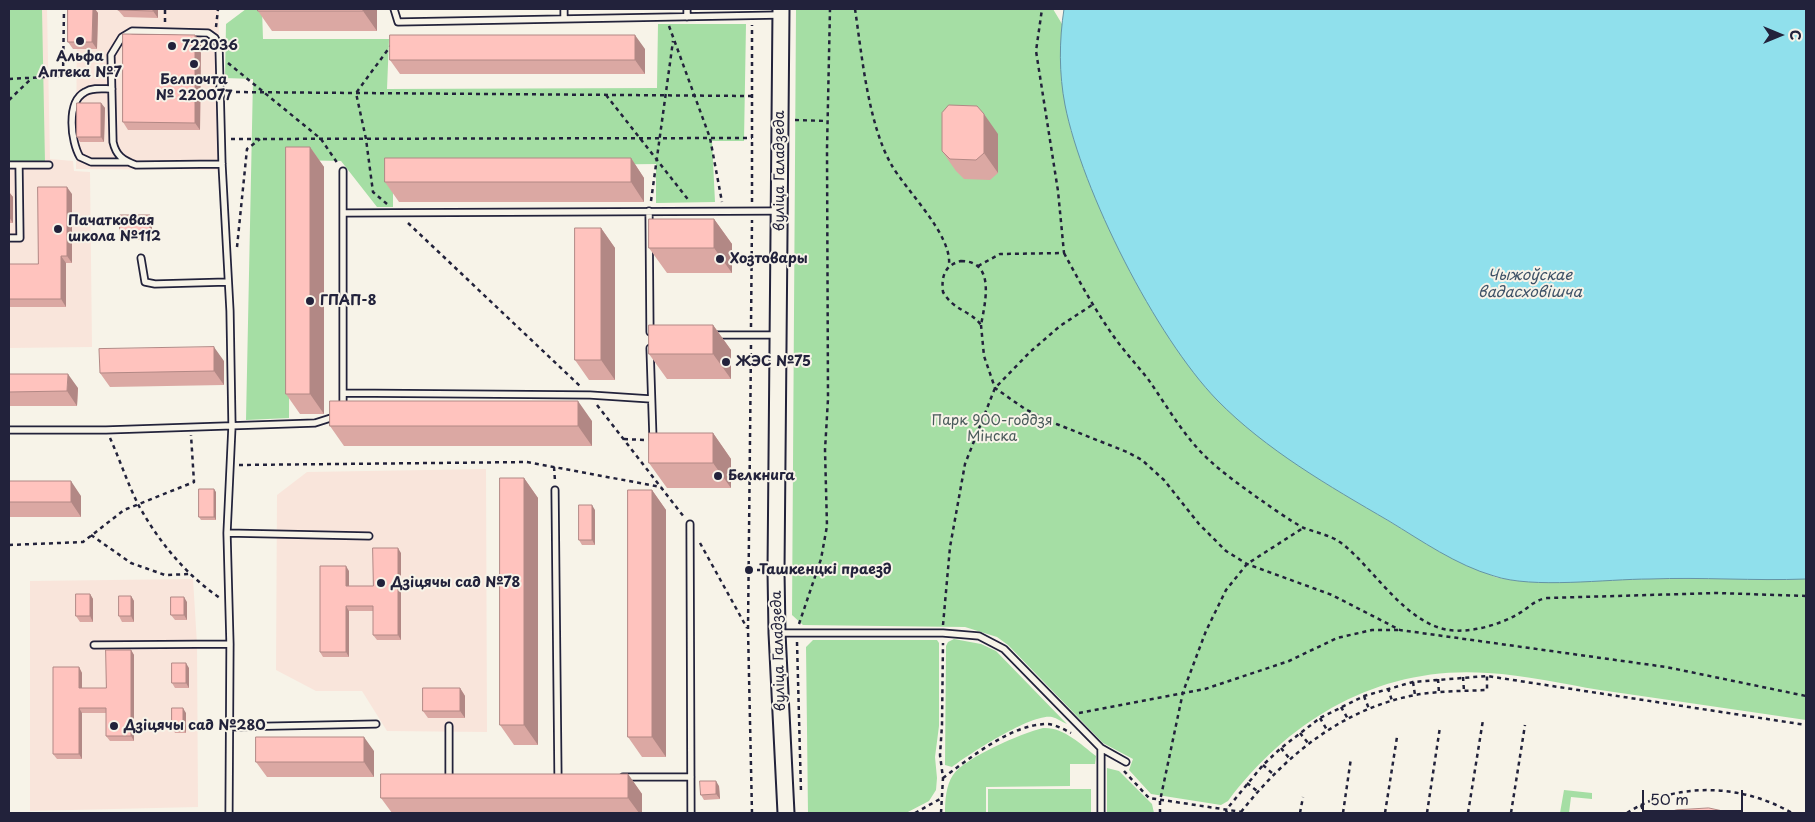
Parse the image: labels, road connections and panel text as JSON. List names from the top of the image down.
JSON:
{
  "streets": {
    "street": ["вуліца Галадзеда"]
  },
  "water": ["Чыжоўскае вадасховішча"],
  "parks": ["Парк 900-годдзя Мінска"],
  "places": [
    "Альфа Аптека №7",
    "722036",
    "Белпочта № 220077",
    "Пачатковая школа №112",
    "Хозтовары",
    "ГПАП-8",
    "ЖЭС №75",
    "Белкнига",
    "Ташкенцкі праезд",
    "Дзіцячы сад №78",
    "Дзіцячы сад №280"
  ],
  "scale_bar": "50 m",
  "north": "right"
}
